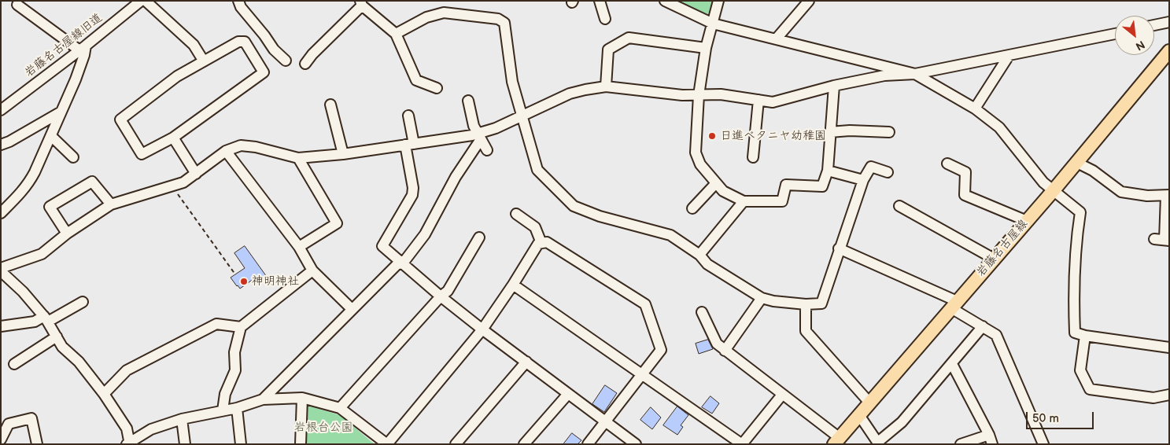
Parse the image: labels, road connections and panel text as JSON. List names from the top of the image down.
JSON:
{
  "streets": {
    "main road": ["岩藤名古屋線"],
    "street": ["岩藤名古屋線旧道"]
  },
  "parks": ["岩根台公園"],
  "places": ["日進ベタニヤ幼稚園", "神明神社"],
  "scale_bar": "50 m",
  "north": "bottom right"
}
